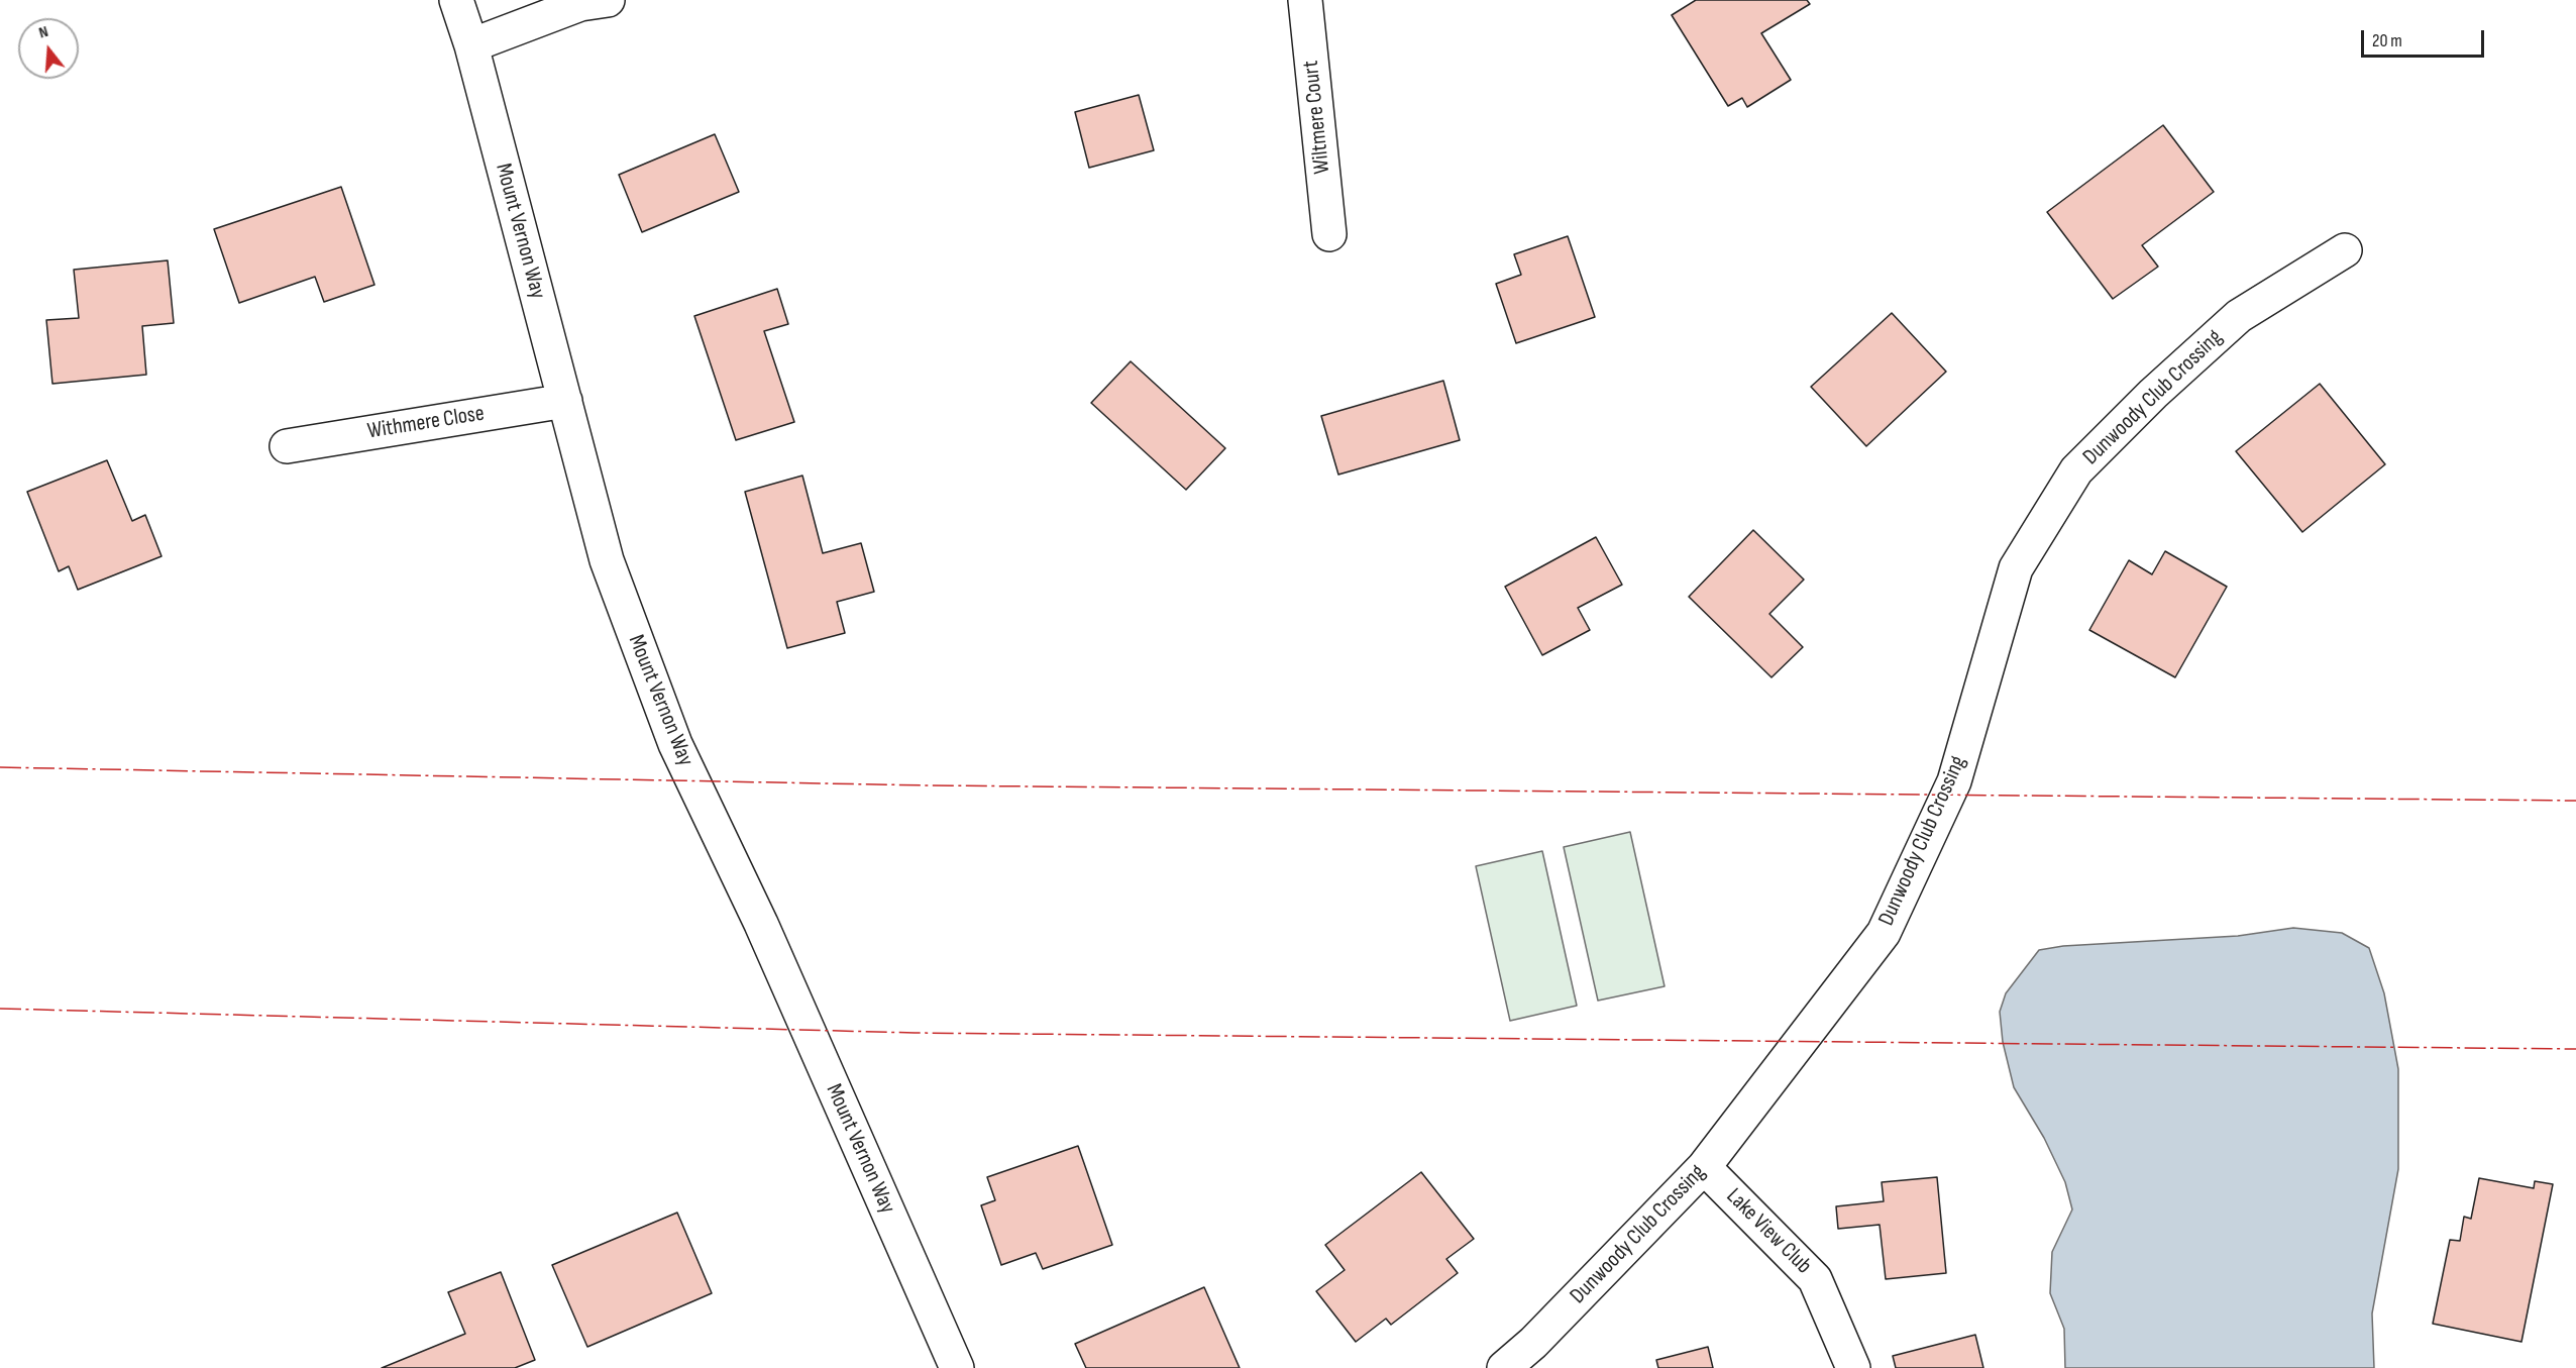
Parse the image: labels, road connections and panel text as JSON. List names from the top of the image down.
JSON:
{
  "streets": {
    "street": [
      "Wiltmere Court",
      "Mount Vernon Way",
      "Dunwoody Club Crossing",
      "Withmere Close",
      "Lake View Club"
    ]
  },
  "crossings": [
    ["Mount Vernon Way", "Withmere Close"],
    ["Dunwoody Club Crossing", "Lake View Club"]
  ],
  "scale_bar": "20 m",
  "north": "top"
}
